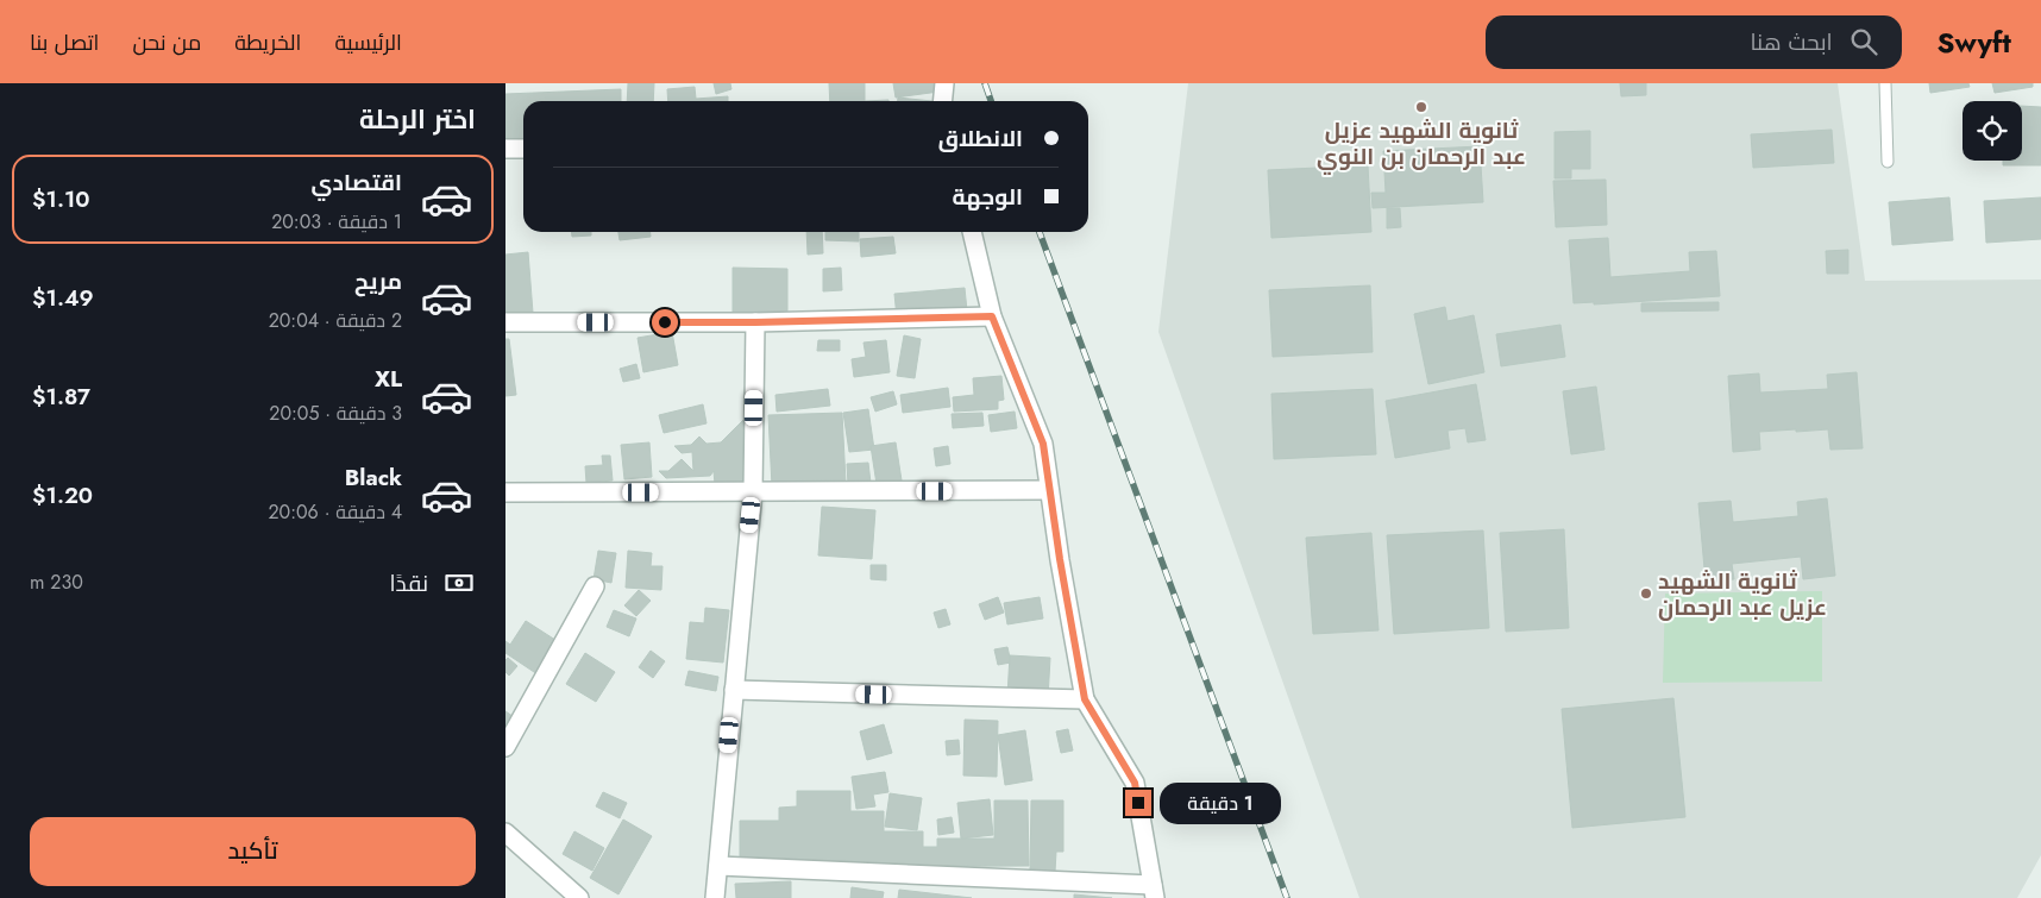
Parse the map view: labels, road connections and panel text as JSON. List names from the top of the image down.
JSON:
{
  "places": ["ثانوية الشهيد عزيل عبد الرحمان بن النوي", "ثانوية الشهيد عزيل عبد الرحمان"],
  "page": {
    "header": "Swyft",
    "search": "ابحث هنا",
    "nav": [
      "الرئيسية",
      "الخريطة",
      "من نحن",
      "اتصل بنا"
    ],
    "heading": "اختر الرحلة",
    "banner": ["الانطلاق", "الوجهة"],
    "list": [
      {
        "name": "اقتصادي",
        "note": "1 دقيقة · 20:03",
        "value": "$1.10"
      },
      {
        "name": "مريح",
        "note": "2 دقيقة · 20:04",
        "value": "$1.49"
      },
      {
        "name": "XL",
        "note": "3 دقيقة · 20:05",
        "value": "$1.87"
      },
      {
        "name": "Black",
        "note": "4 دقيقة · 20:06",
        "value": "$1.20"
      }
    ],
    "pay": ["نقدًا", "230 m"],
    "bubble": "1 دقيقة",
    "buttons": "تأكيد"
  }
}
